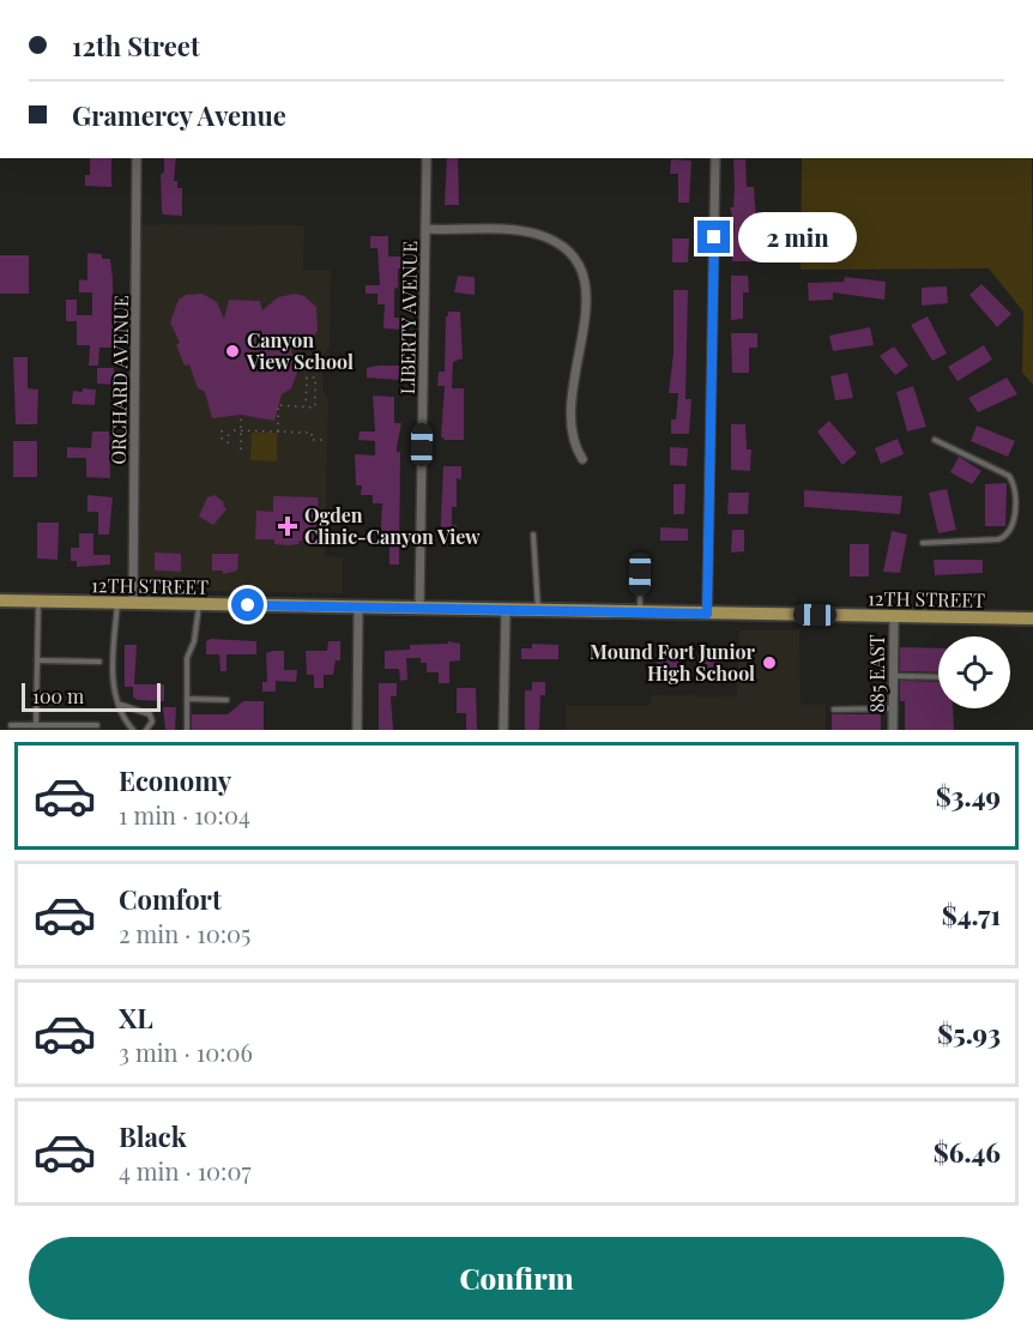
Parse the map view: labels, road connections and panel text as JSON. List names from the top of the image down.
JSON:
{
  "streets": {
    "main road": ["12TH STREET"],
    "street": ["LIBERTY AVENUE", "ORCHARD AVENUE", "885 EAST"]
  },
  "crossings": [
    ["LIBERTY AVENUE", "12TH STREET"],
    ["ORCHARD AVENUE", "12TH STREET"],
    ["12TH STREET", "885 EAST"]
  ],
  "places": {
    "other": ["Canyon View School", "Mound Fort Junior High School"],
    "health": ["Ogden Clinic-Canyon View"]
  },
  "scale_bar": "100 m",
  "page": {
    "banner": ["12th Street", "Gramercy Avenue"],
    "bubble": "2 min",
    "scale": "100 m",
    "list": [
      {
        "name": "Economy",
        "note": "1 min · 10:04",
        "value": "$3.49"
      },
      {
        "name": "Comfort",
        "note": "2 min · 10:05",
        "value": "$4.71"
      },
      {
        "name": "XL",
        "note": "3 min · 10:06",
        "value": "$5.93"
      },
      {
        "name": "Black",
        "note": "4 min · 10:07",
        "value": "$6.46"
      }
    ],
    "buttons": "Confirm"
  }
}
